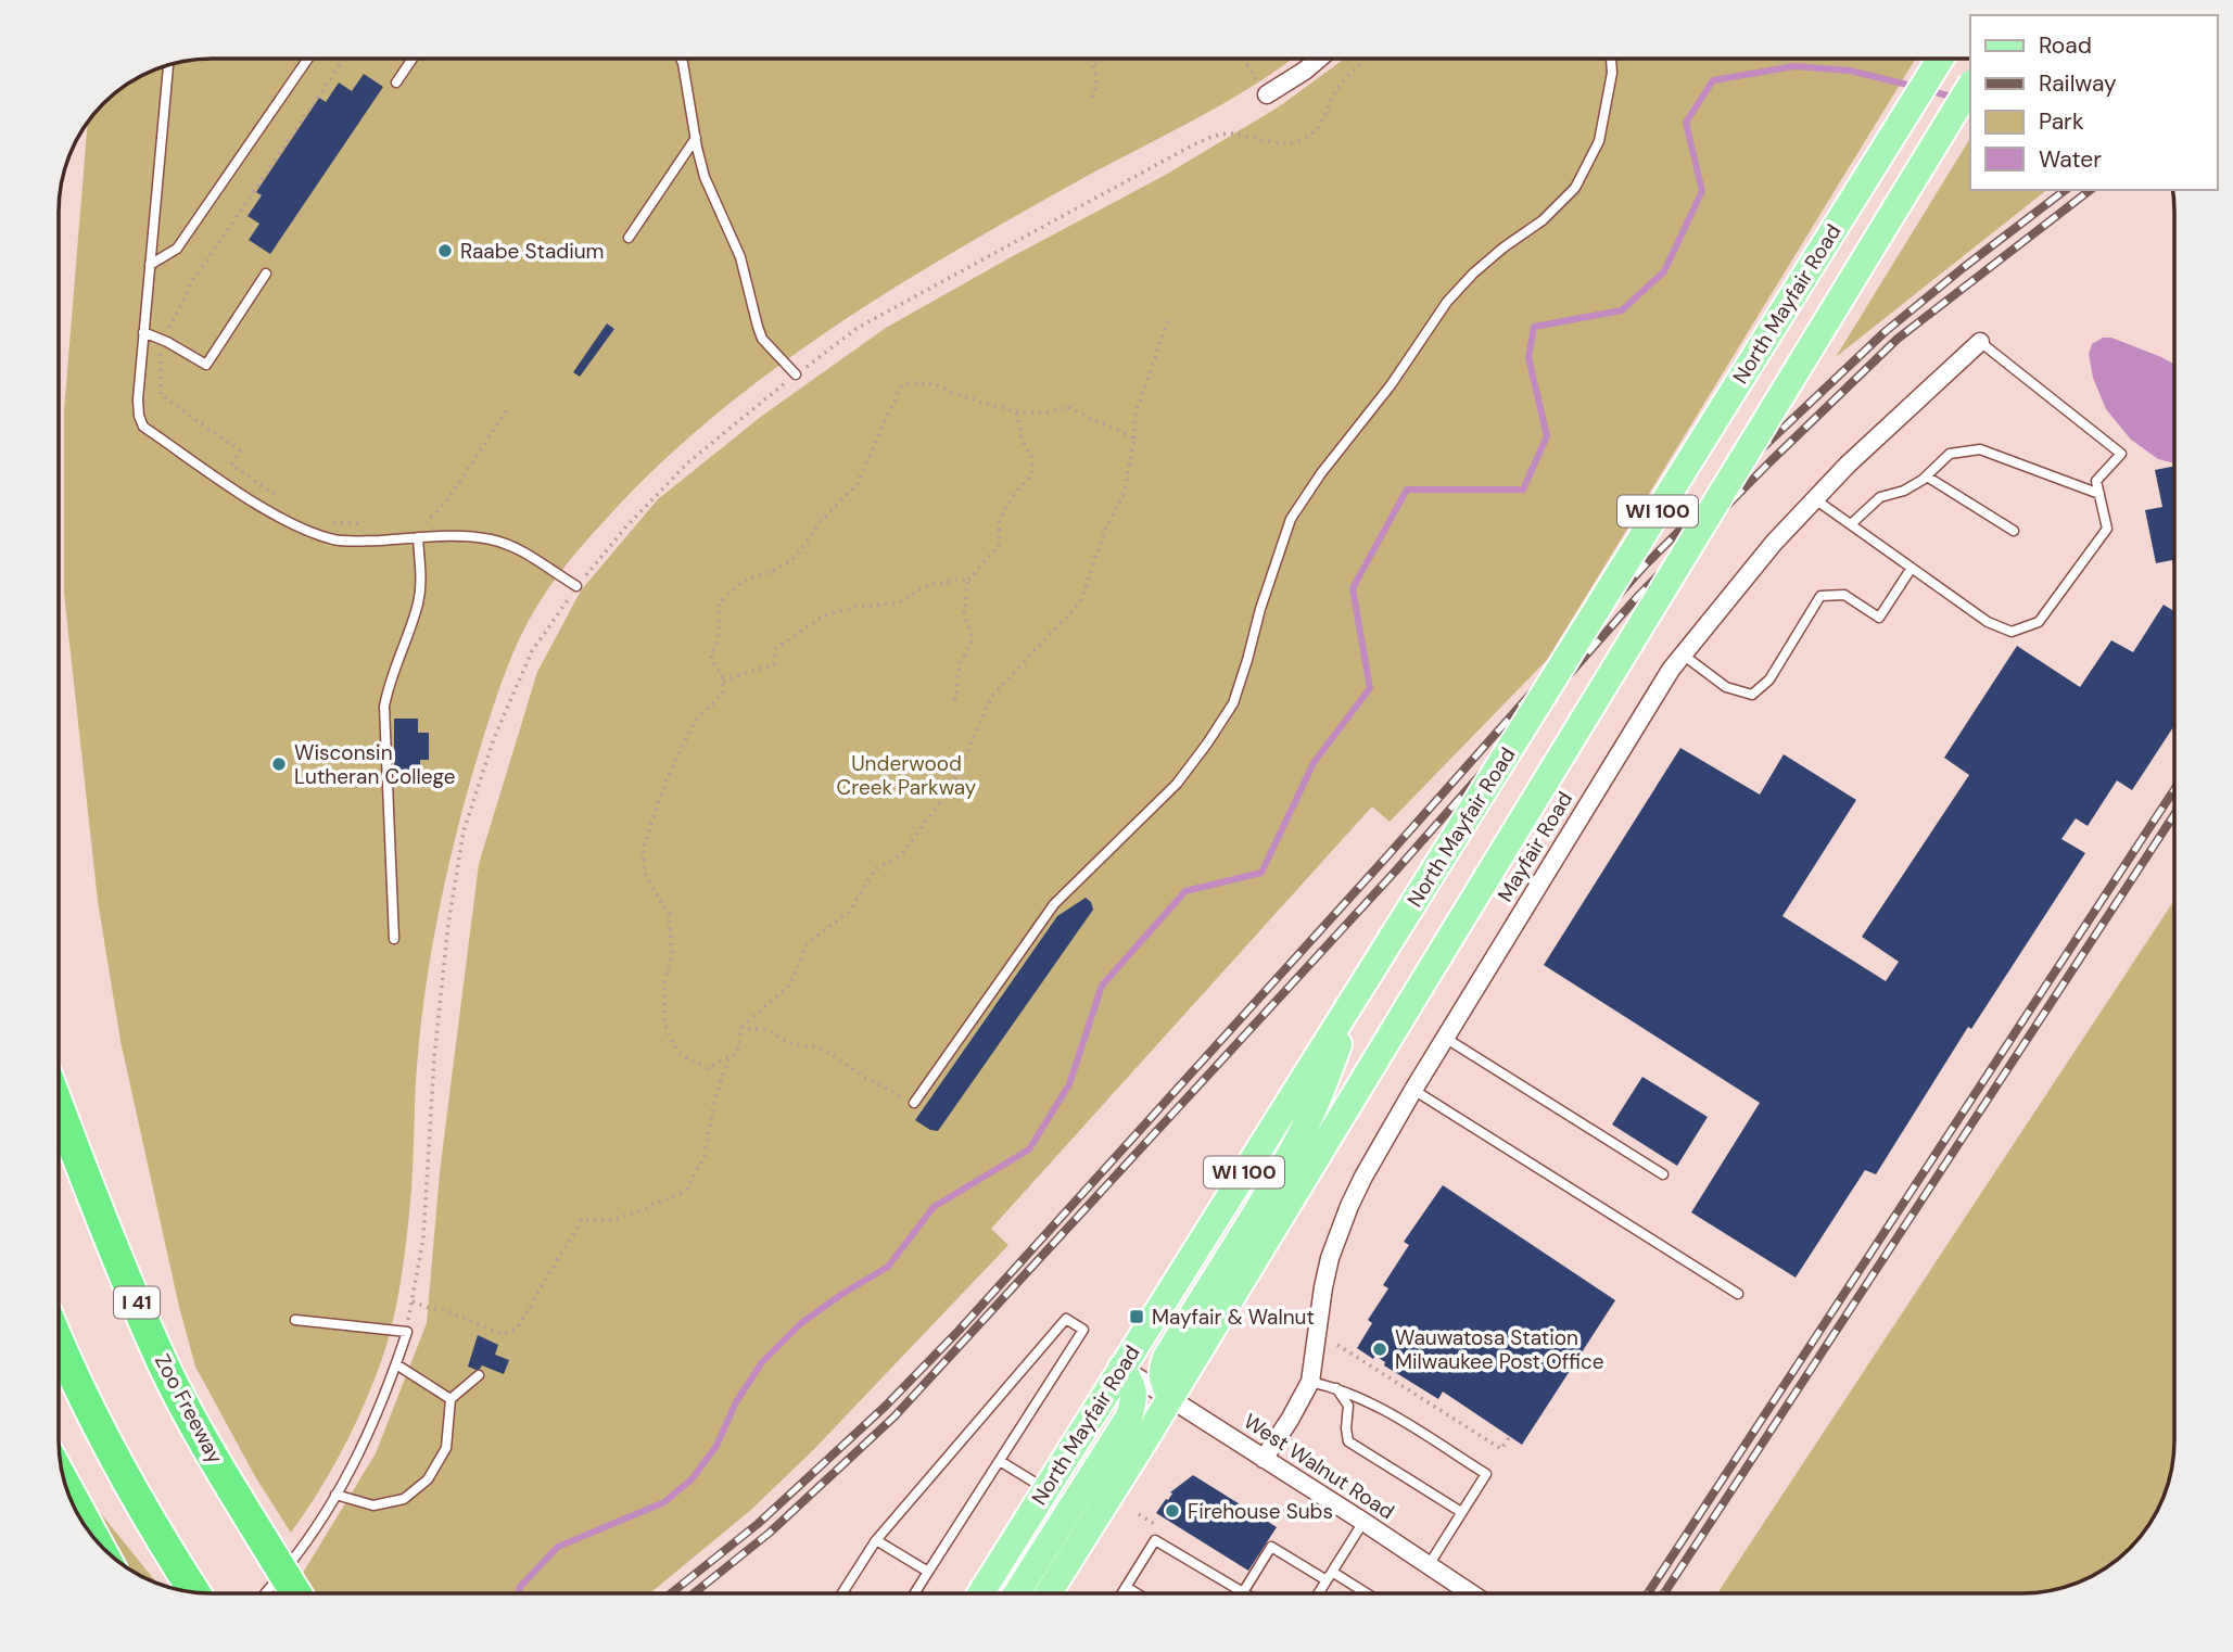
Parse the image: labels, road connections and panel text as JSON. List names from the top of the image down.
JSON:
{
  "streets": {
    "highway": ["I 41", "Zoo Freeway"],
    "main road": ["North Mayfair Road", "WI 100"],
    "street": ["Mayfair Road", "West Walnut Road"]
  },
  "crossings": [
    ["North Mayfair Road", "West Walnut Road"],
    ["Mayfair Road", "West Walnut Road"]
  ],
  "parks": ["Underwood Creek Parkway"],
  "places": {
    "other": [
      "Raabe Stadium",
      "Wisconsin Lutheran College",
      "Wauwatosa Station Milwaukee Post Office",
      "Firehouse Subs"
    ],
    "transit": ["Mayfair & Walnut"]
  },
  "legend": [
    "Road",
    "Railway",
    "Park",
    "Water"
  ]
}
